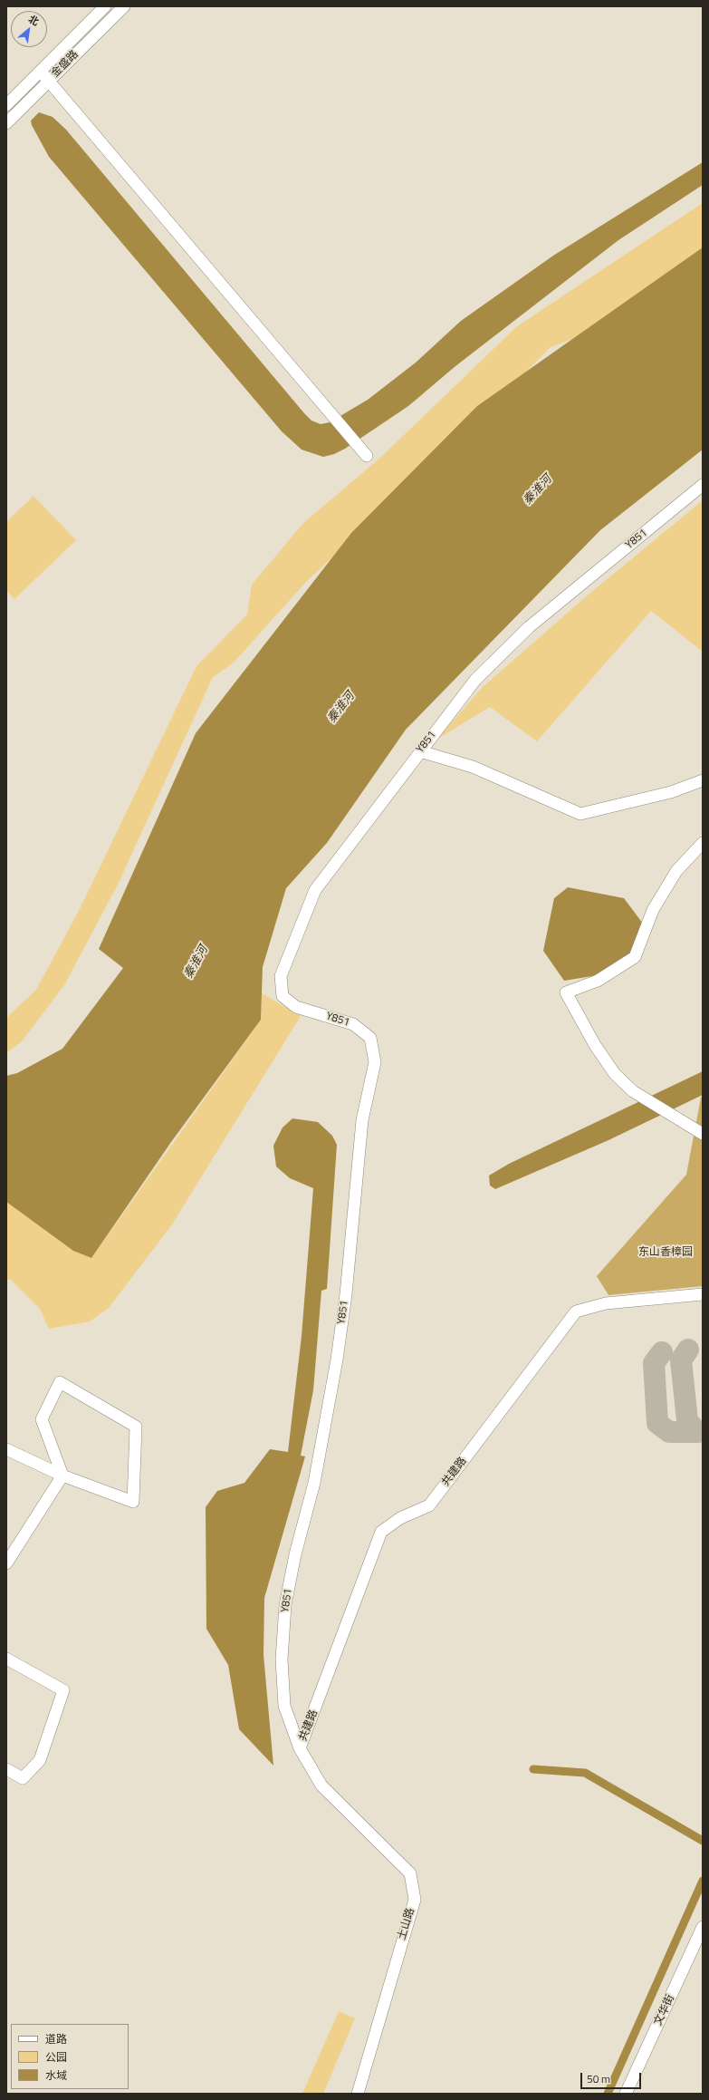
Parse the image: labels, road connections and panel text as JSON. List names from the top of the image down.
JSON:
{
  "streets": {
    "street": [
      "金盛路",
      "Y851",
      "共建路",
      "土山路",
      "文华街"
    ]
  },
  "crossings": [
    ["Y851", "共建路"],
    ["Y851", "土山路"],
    ["共建路", "土山路"]
  ],
  "water": ["秦淮河"],
  "parks": ["东山香樟园"],
  "legend": ["道路", "公园", "水域"],
  "scale_bar": "50 m",
  "north": "top right"
}
